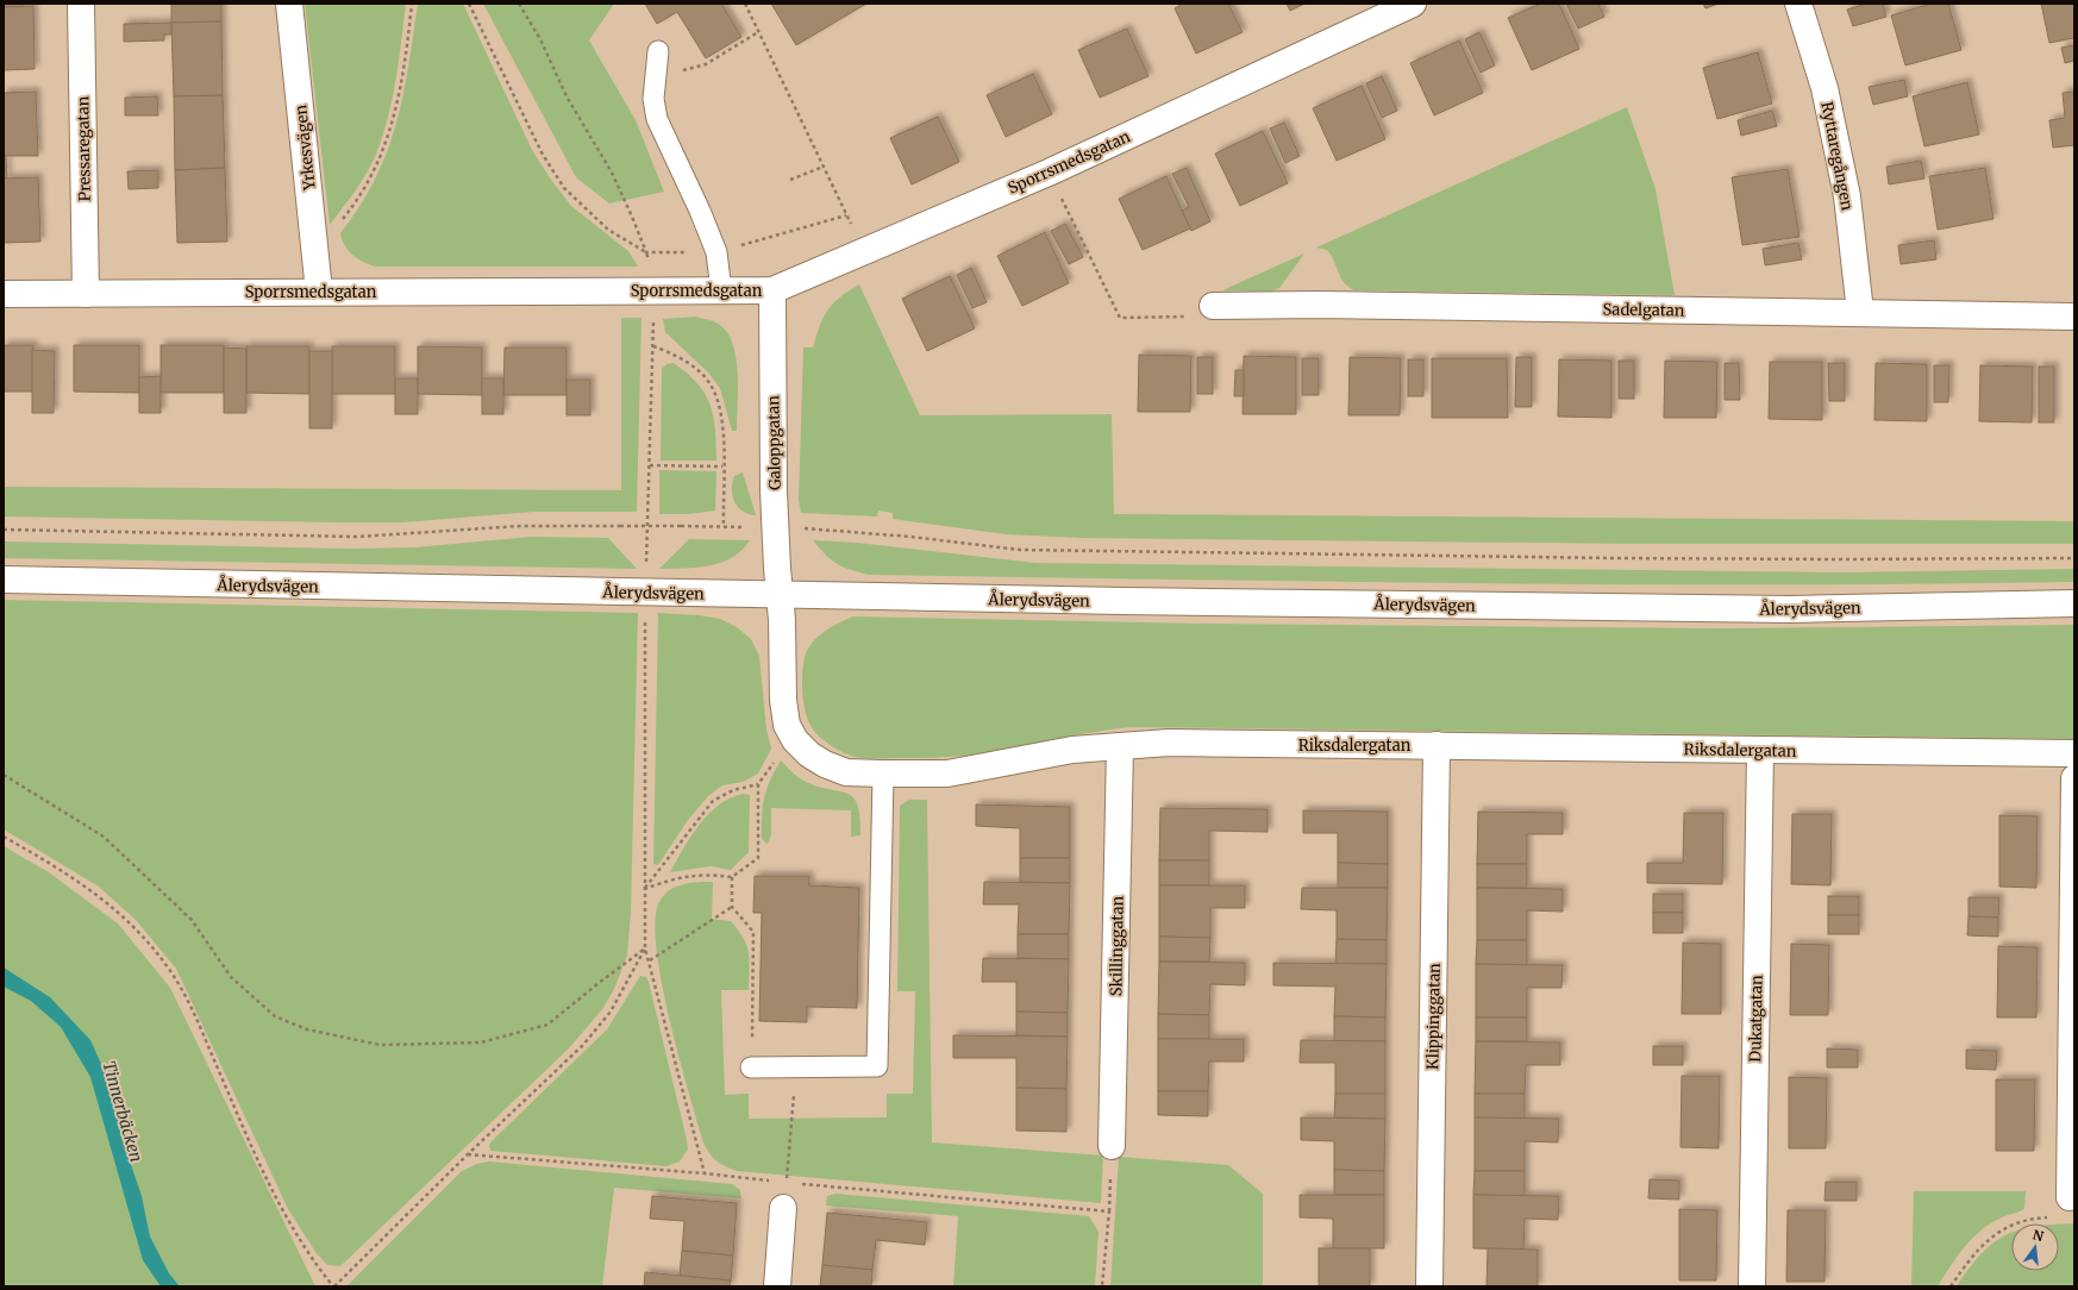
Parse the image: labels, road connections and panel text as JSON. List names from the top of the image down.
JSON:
{
  "streets": {
    "street": [
      "Yrkesvägen",
      "Pressaregatan",
      "Ryttaregången",
      "Sporrsmedsgatan",
      "Sadelgatan",
      "Galoppgatan",
      "Ålerydsvägen",
      "Riksdalergatan",
      "Skillinggatan",
      "Klippinggatan",
      "Dukatgatan"
    ]
  },
  "crossings": [
    ["Yrkesvägen", "Sporrsmedsgatan"],
    ["Pressaregatan", "Sporrsmedsgatan"],
    ["Ryttaregången", "Sadelgatan"],
    ["Sporrsmedsgatan", "Galoppgatan"],
    ["Galoppgatan", "Ålerydsvägen"],
    ["Galoppgatan", "Riksdalergatan"],
    ["Ålerydsvägen", "Riksdalergatan"],
    ["Riksdalergatan", "Skillinggatan"],
    ["Riksdalergatan", "Klippinggatan"],
    ["Riksdalergatan", "Dukatgatan"]
  ],
  "water": ["Tinnerbäcken"],
  "north": "top"
}
